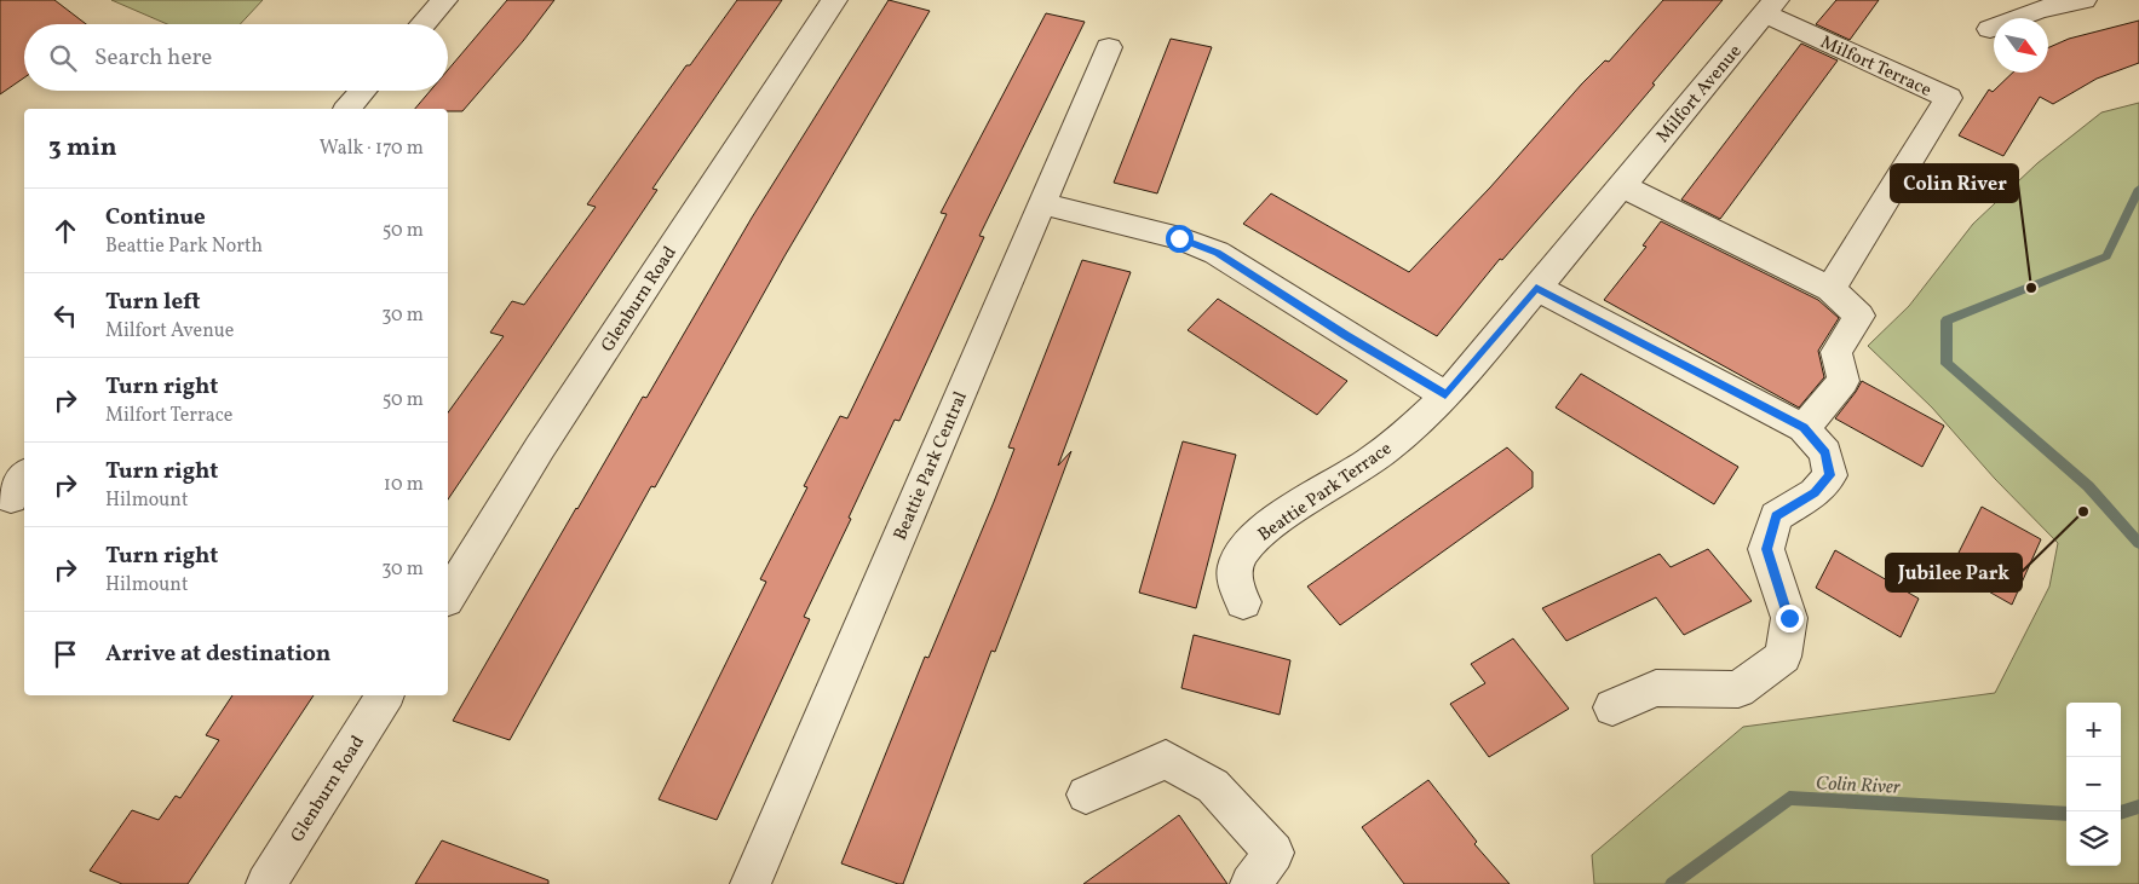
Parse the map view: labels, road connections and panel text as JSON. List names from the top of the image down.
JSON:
{
  "streets": {
    "street": [
      "Milfort Terrace",
      "Milfort Avenue",
      "Glenburn Road",
      "Beattie Park Central",
      "Beattie Park Terrace"
    ]
  },
  "crossings": [
    ["Milfort Terrace", "Milfort Avenue"],
    ["Milfort Avenue", "Beattie Park Terrace"]
  ],
  "water": ["Colin River"],
  "places": ["Colin River", "Jubilee Park"],
  "north": "bottom right",
  "page": {
    "search": "Search here",
    "heading": ["3 min", "Walk · 170 m"],
    "list": [
      ["Continue", "Beattie Park North", "50 m"],
      ["Turn left", "Milfort Avenue", "30 m"],
      ["Turn right", "Milfort Terrace", "50 m"],
      ["Turn right", "Hilmount", "10 m"],
      ["Turn right", "Hilmount", "30 m"],
      "Arrive at destination"
    ],
    "map_buttons": ["+", "−"]
  }
}
